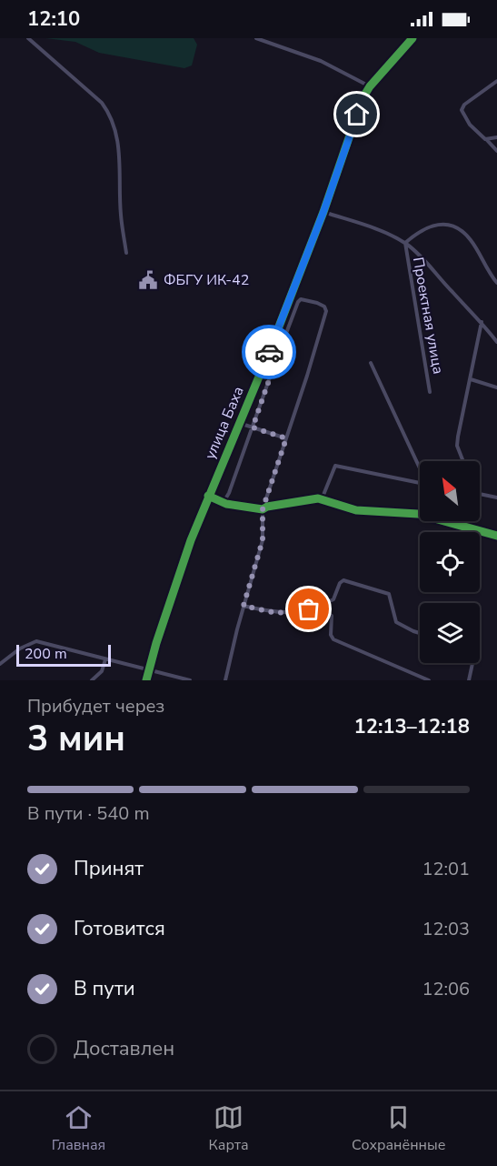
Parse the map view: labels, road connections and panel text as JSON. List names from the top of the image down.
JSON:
{
  "streets": {
    "street": ["Проектная улица", "улица Баха"]
  },
  "places": {
    "public building": ["ФБГУ ИК-42"]
  },
  "scale_bar": "200 m",
  "north": "top left",
  "page": {
    "status": "12:10",
    "scale": "200 m",
    "heading": ["3 мин", "Прибудет через", "12:13–12:18"],
    "bar": "В пути · 540 m",
    "list": [
      ["Принят", "12:01"],
      ["Готовится", "12:03"],
      ["В пути", "12:06"],
      "Доставлен"
    ],
    "tabs": ["Главная", "Карта", "Сохранённые"]
  }
}
